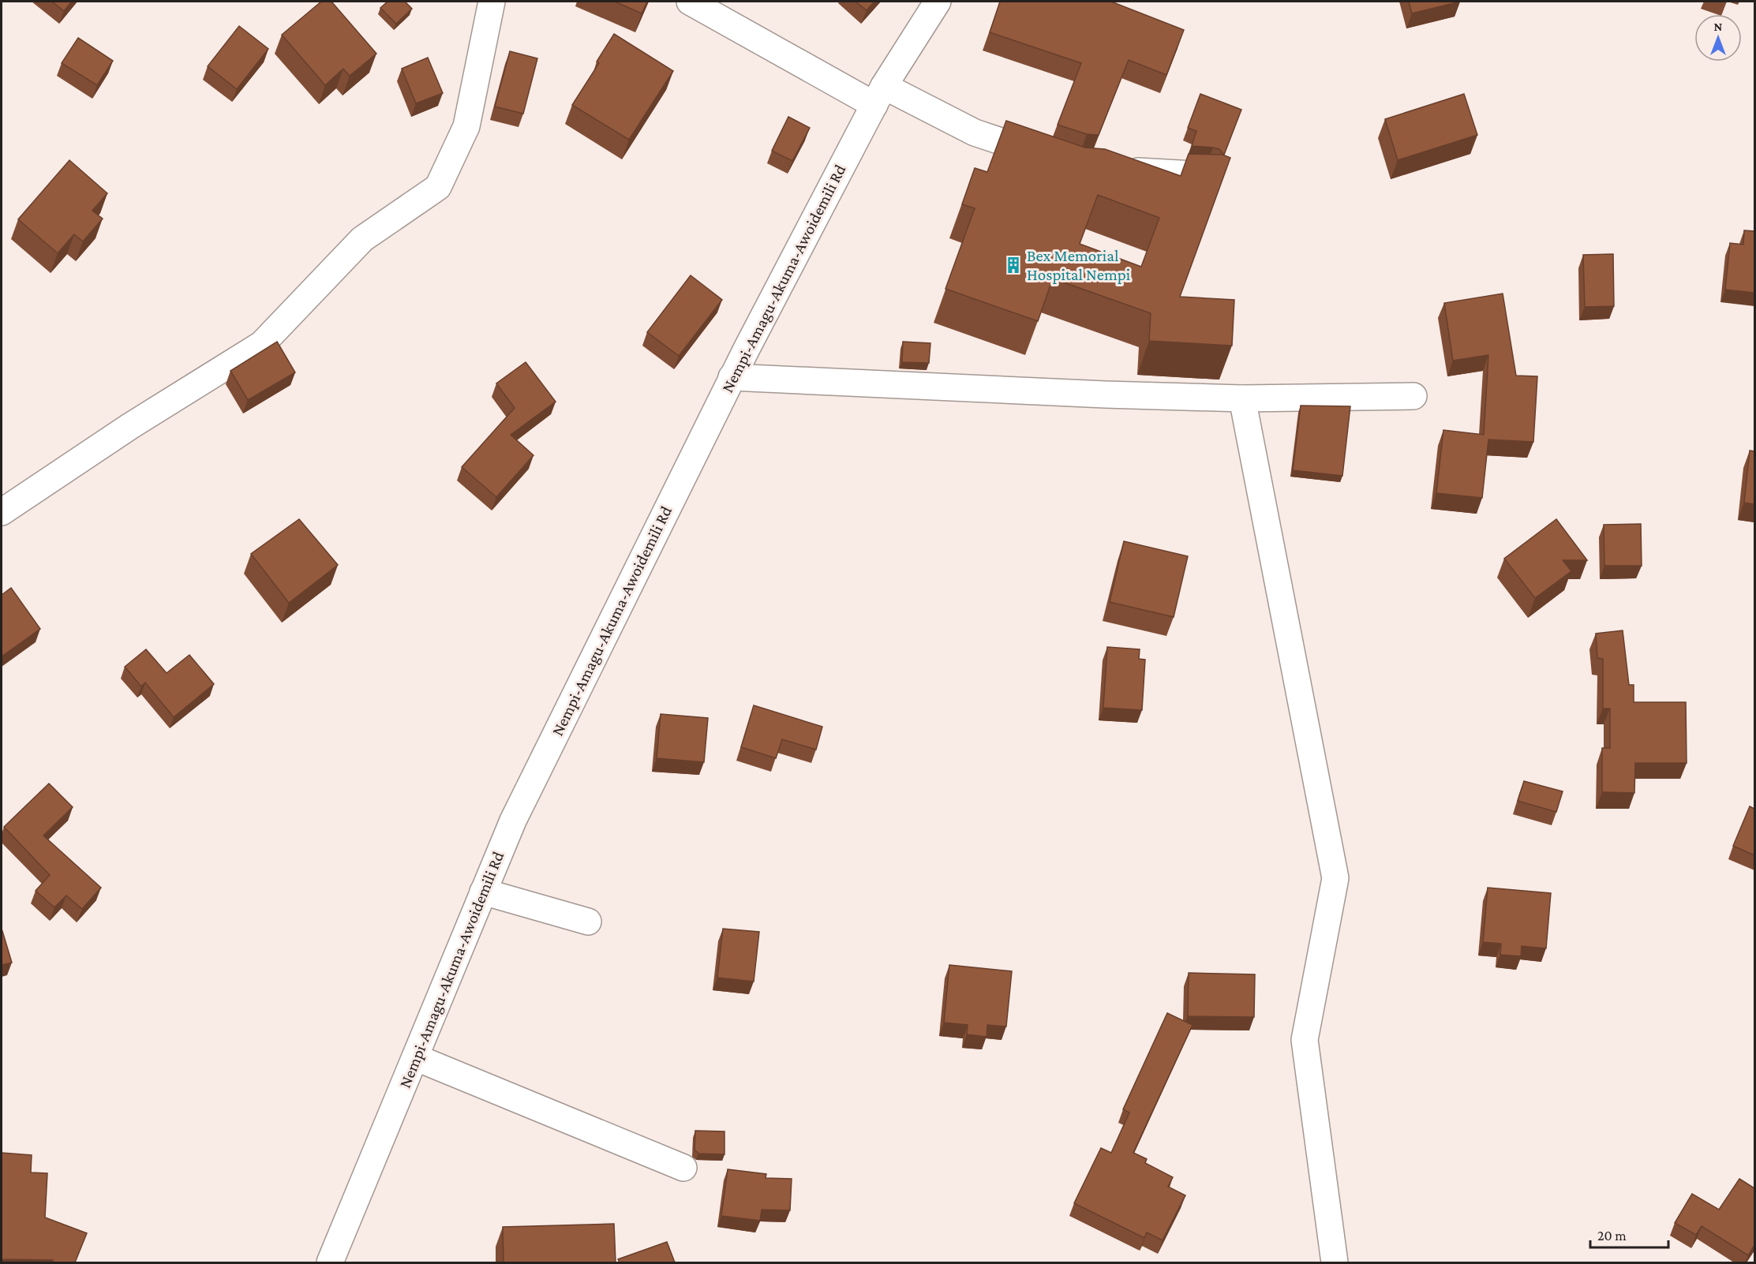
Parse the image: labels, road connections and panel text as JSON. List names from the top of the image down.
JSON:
{
  "streets": {
    "street": ["Nempi-Amagu-Akuma-Awoidemili Rd"]
  },
  "places": {
    "building": ["Bex Memorial Hospital Nempi"]
  },
  "scale_bar": "20 m",
  "north": "top"
}
